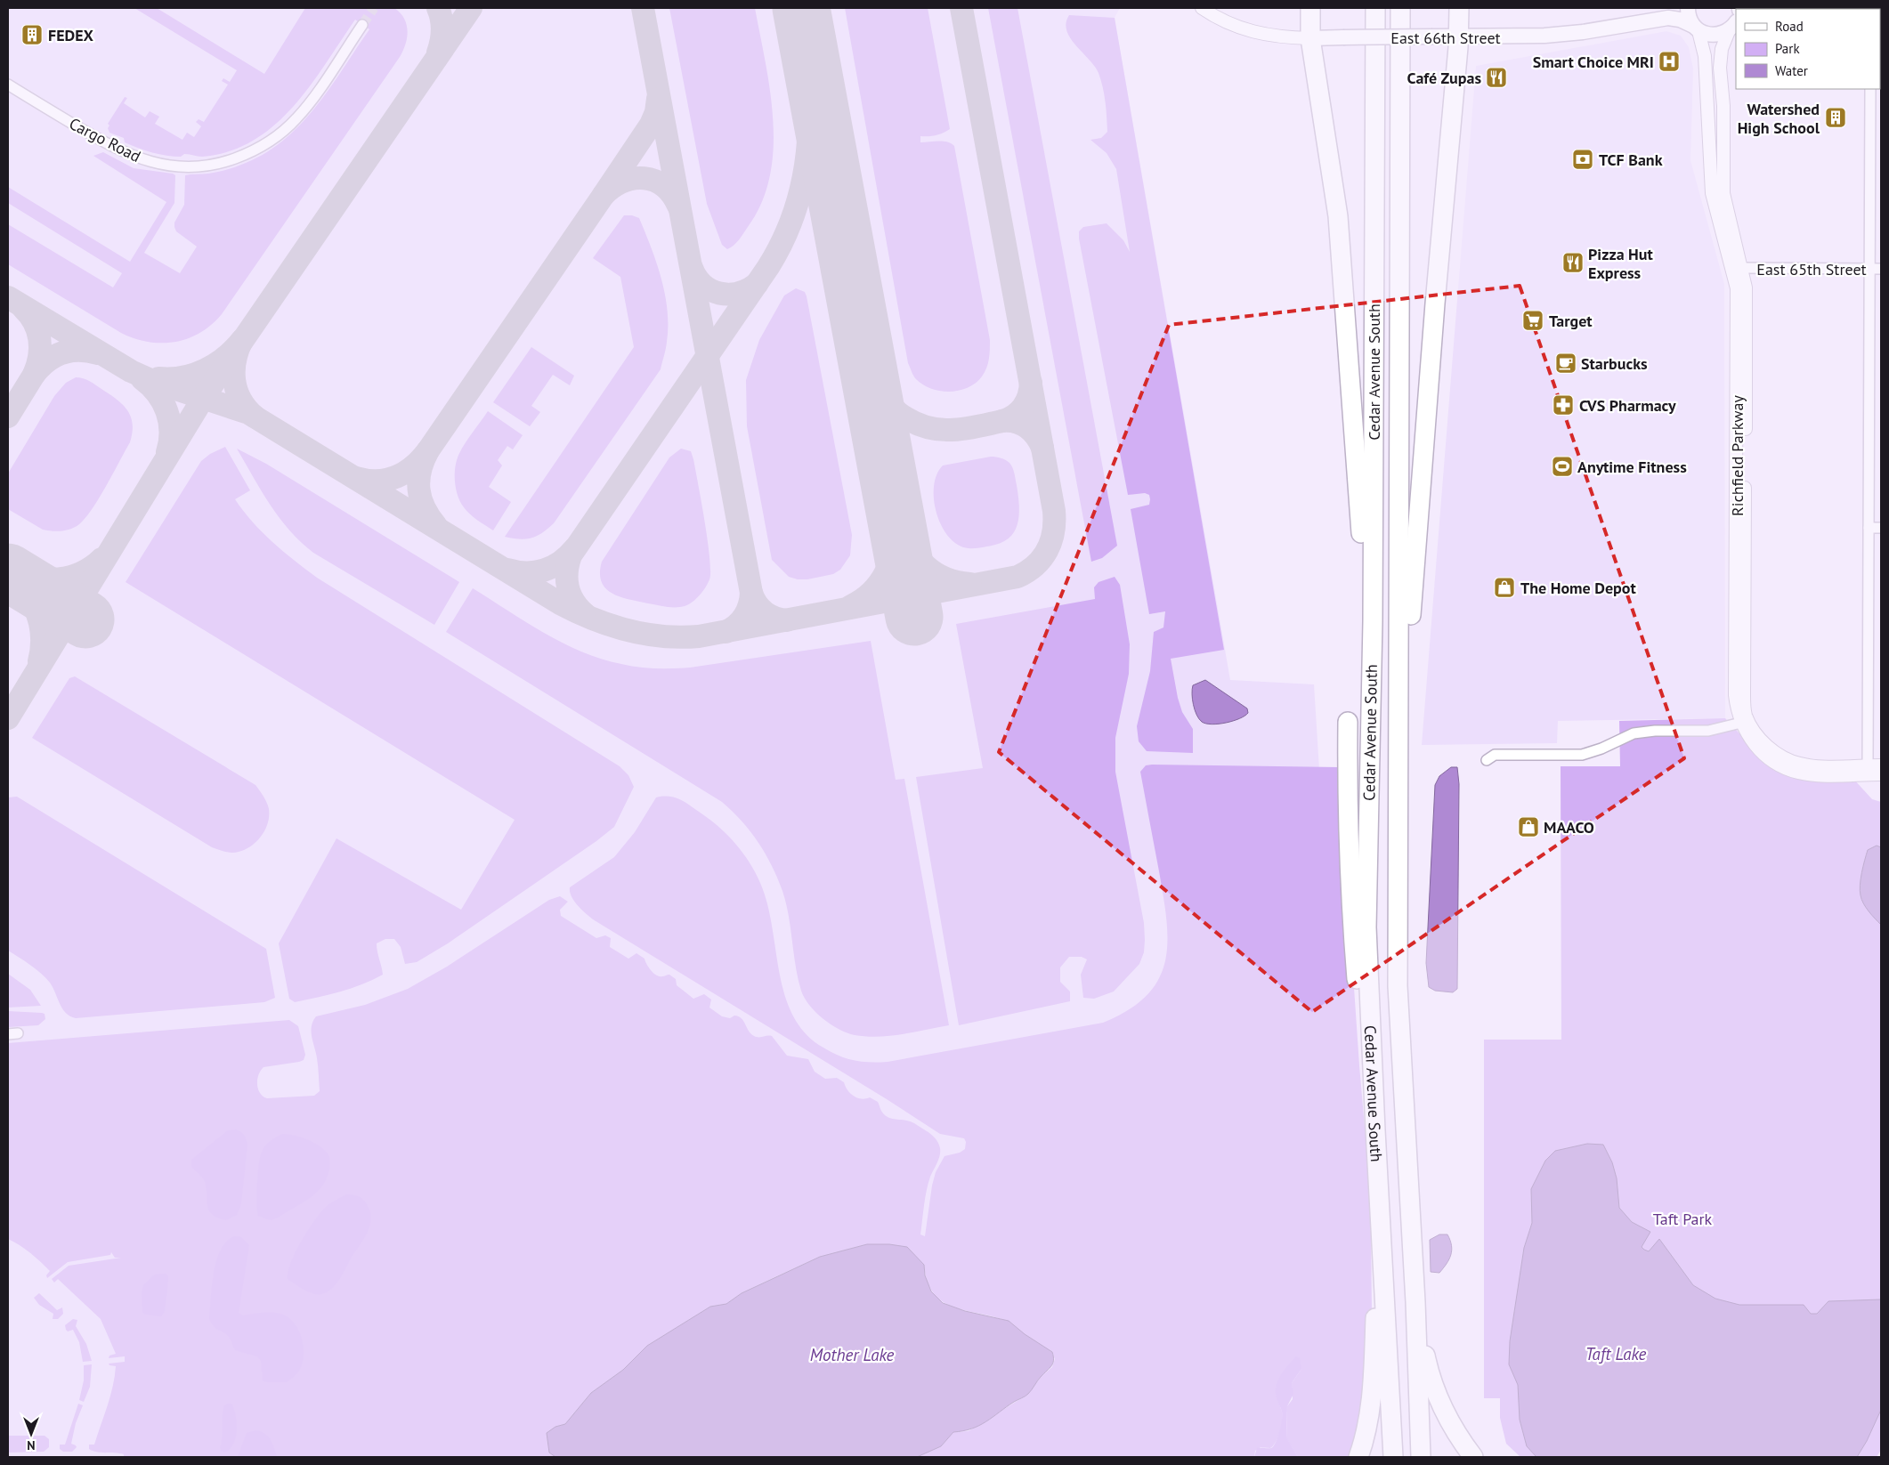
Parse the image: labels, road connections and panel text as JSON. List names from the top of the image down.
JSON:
{
  "streets": {
    "highway": ["Cedar Avenue South"],
    "main road": ["East 66th Street"],
    "street": ["Cargo Road", "East 65th Street", "Richfield Parkway"]
  },
  "crossings": [
    ["East 66th Street", "Richfield Parkway"],
    ["East 65th Street", "Richfield Parkway"]
  ],
  "water": ["Taft Lake", "Mother Lake"],
  "parks": ["Taft Park"],
  "places": {
    "building": ["FEDEX", "Watershed High School"],
    "hospital": ["Smart Choice MRI"],
    "restaurant": ["Café Zupas", "Pizza Hut Express"],
    "bank": ["TCF Bank"],
    "supermarket": ["Target"],
    "cafe": ["Starbucks"],
    "pharmacy": ["CVS Pharmacy"],
    "sports": ["Anytime Fitness"],
    "shop": ["The Home Depot", "MAACO"]
  },
  "legend": ["Road", "Park", "Water"],
  "north": "bottom"
}
